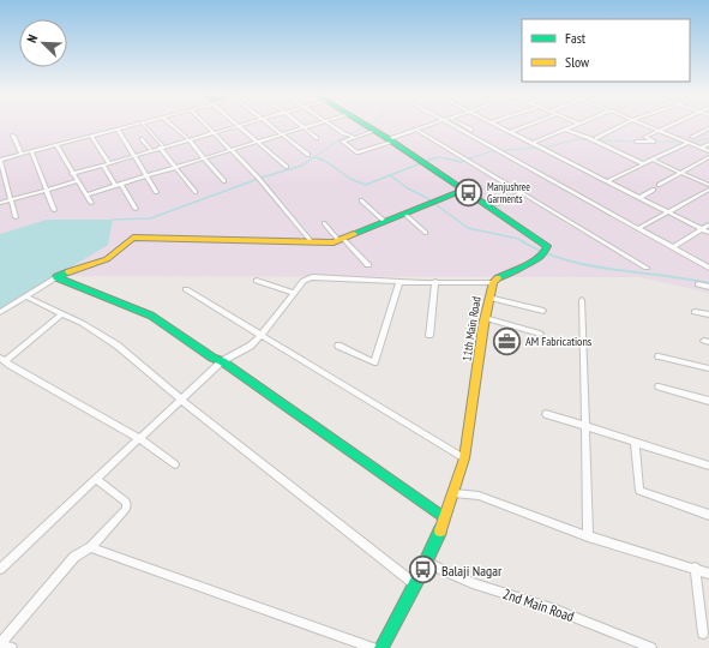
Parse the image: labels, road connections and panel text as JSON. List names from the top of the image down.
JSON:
{
  "streets": {
    "street": ["11th Main Road", "2nd Main Road"]
  },
  "crossings": [
    ["11th Main Road", "2nd Main Road"]
  ],
  "places": {
    "bus stop": ["Manjushree Garments", "Balaji Nagar"],
    "office": ["AM Fabrications"]
  },
  "legend": ["Fast", "Slow"],
  "north": "top left"
}
